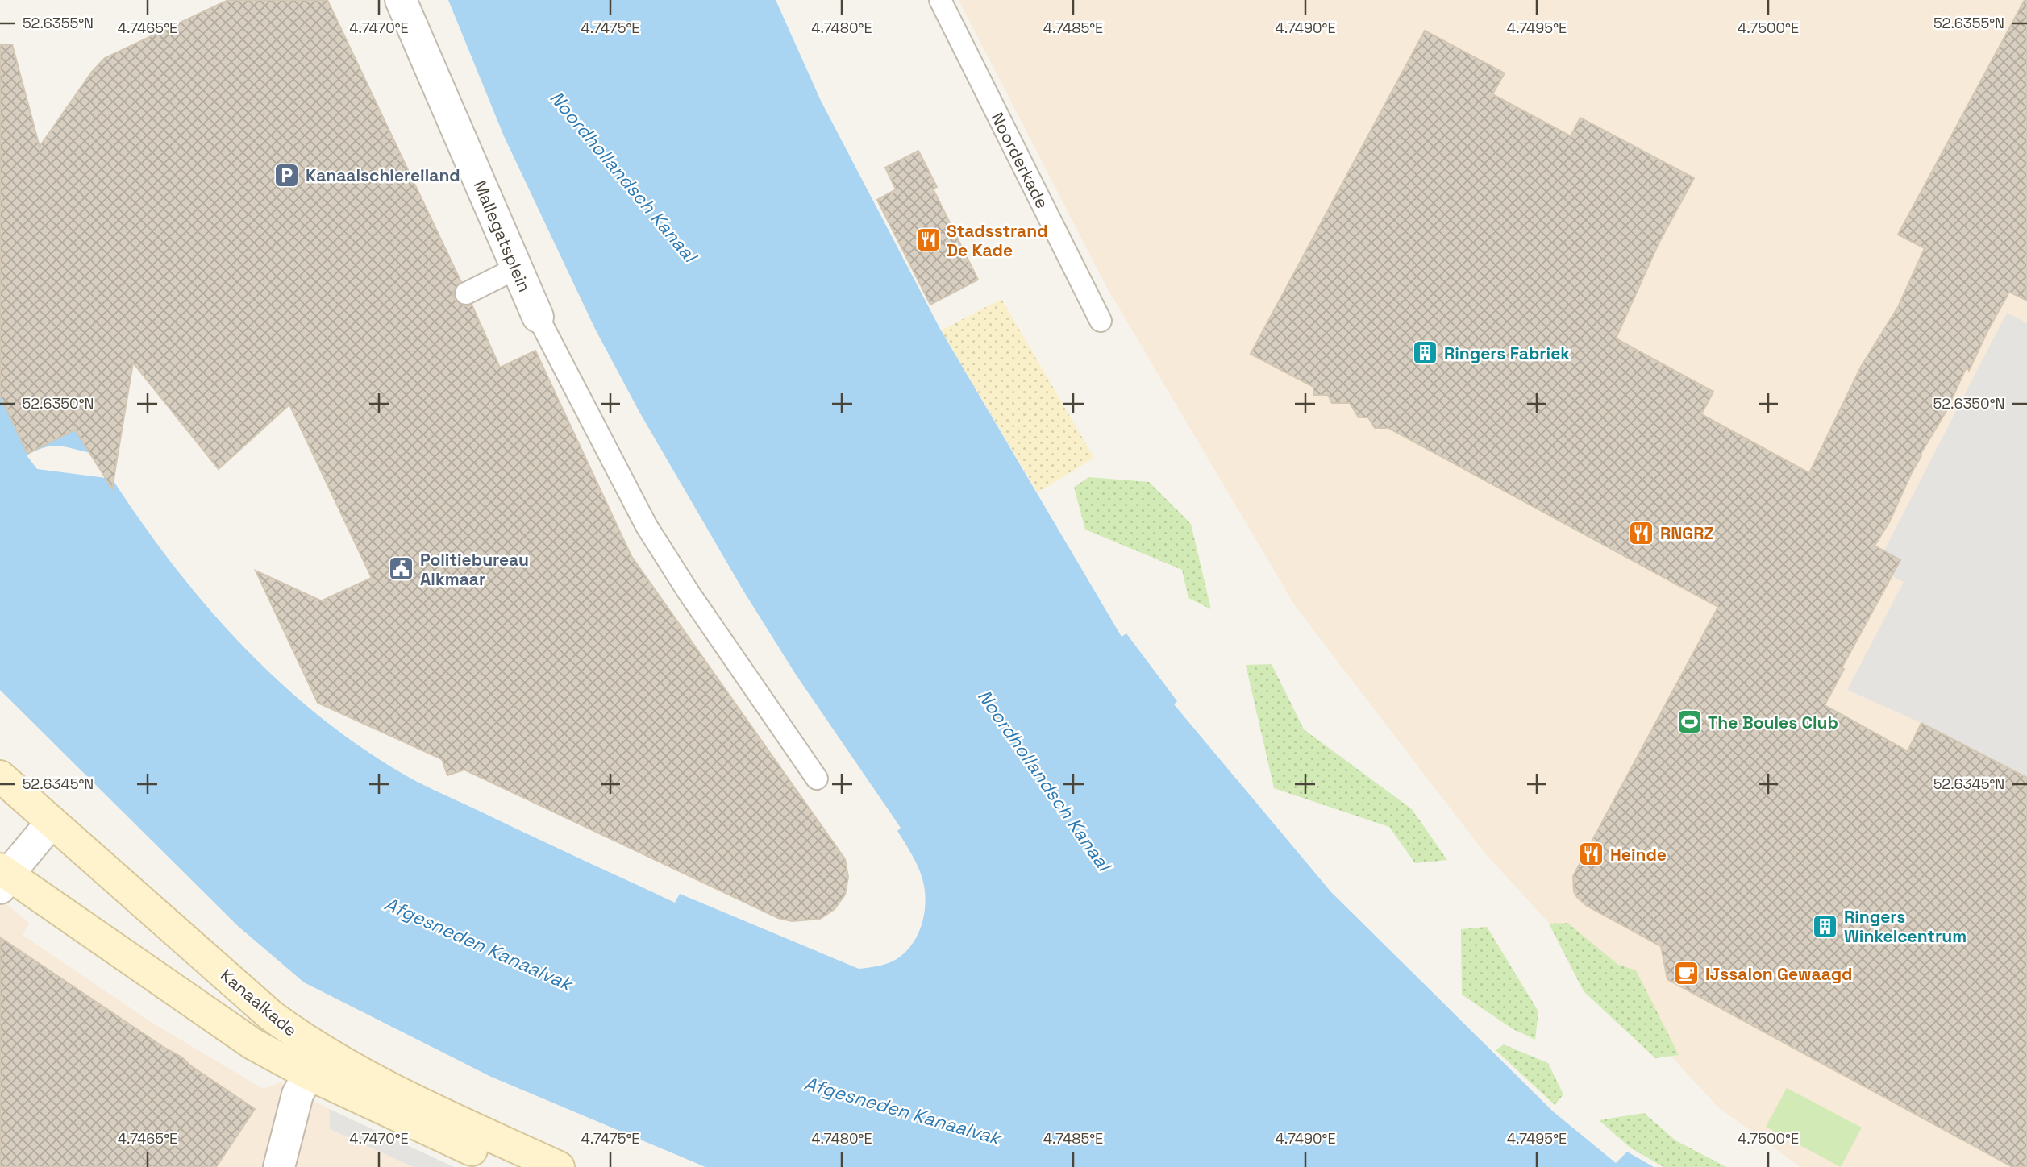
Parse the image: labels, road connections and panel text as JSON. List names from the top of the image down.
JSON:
{
  "streets": {
    "street": ["Mallegatsplein", "Kanaalkade"],
    "lane": ["Noorderkade"]
  },
  "water": ["Noordhollandsch Kanaal", "Afgesneden Kanaalvak"],
  "places": {
    "parking": ["Kanaalschiereiland"],
    "restaurant": ["Stadsstrand De Kade", "RNGRZ", "Heinde"],
    "building": ["Ringers Fabriek", "Ringers Winkelcentrum"],
    "public building": ["Politiebureau Alkmaar"],
    "sports": ["The Boules Club"],
    "cafe": ["IJssalon Gewaagd"]
  },
  "coordinates": [
    "52.6355°N",
    "4.7465°E",
    "4.7470°E",
    "4.7475°E",
    "4.7480°E",
    "4.7485°E",
    "4.7490°E",
    "4.7495°E",
    "4.7500°E",
    "52.6350°N",
    "52.6345°N"
  ]
}
